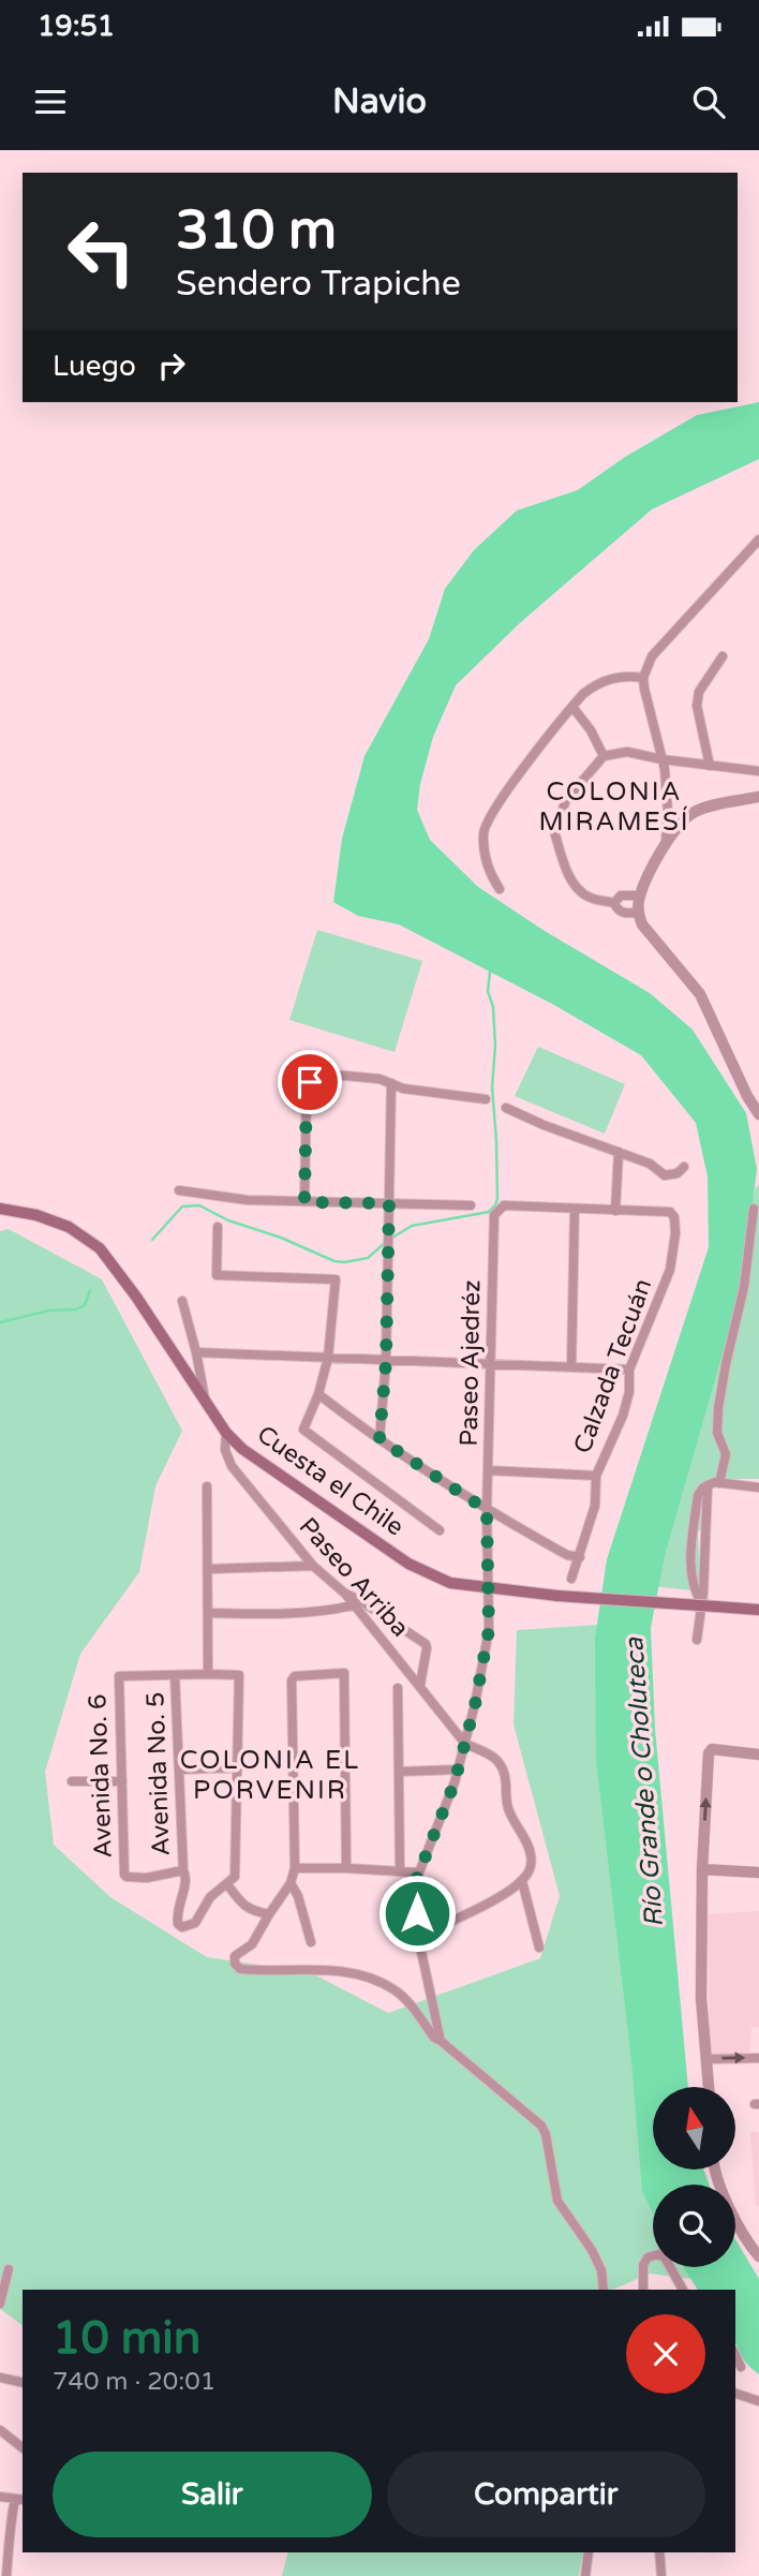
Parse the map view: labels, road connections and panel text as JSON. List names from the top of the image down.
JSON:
{
  "streets": {
    "main road": ["Cuesta el Chile"],
    "street": [
      "Paseo Ajedréz",
      "Calzada Tecuán",
      "Paseo Arriba",
      "Avenida No. 5",
      "Avenida No. 6"
    ]
  },
  "crossings": [
    ["Paseo Ajedréz", "Cuesta el Chile"],
    ["Paseo Ajedréz", "Paseo Arriba"],
    ["Cuesta el Chile", "Paseo Arriba"],
    ["Avenida No. 5", "Avenida No. 6"]
  ],
  "districts": ["COLONIA MIRAMESÍ", "COLONIA EL PORVENIR"],
  "water": ["Río Grande o Choluteca"],
  "north": "top",
  "page": {
    "status": "19:51",
    "header": "Navio",
    "turn": ["310 m", "Sendero Trapiche"],
    "then": "Luego",
    "heading": ["10 min", "740 m · 20:01"],
    "buttons": ["Salir", "Compartir"]
  }
}
